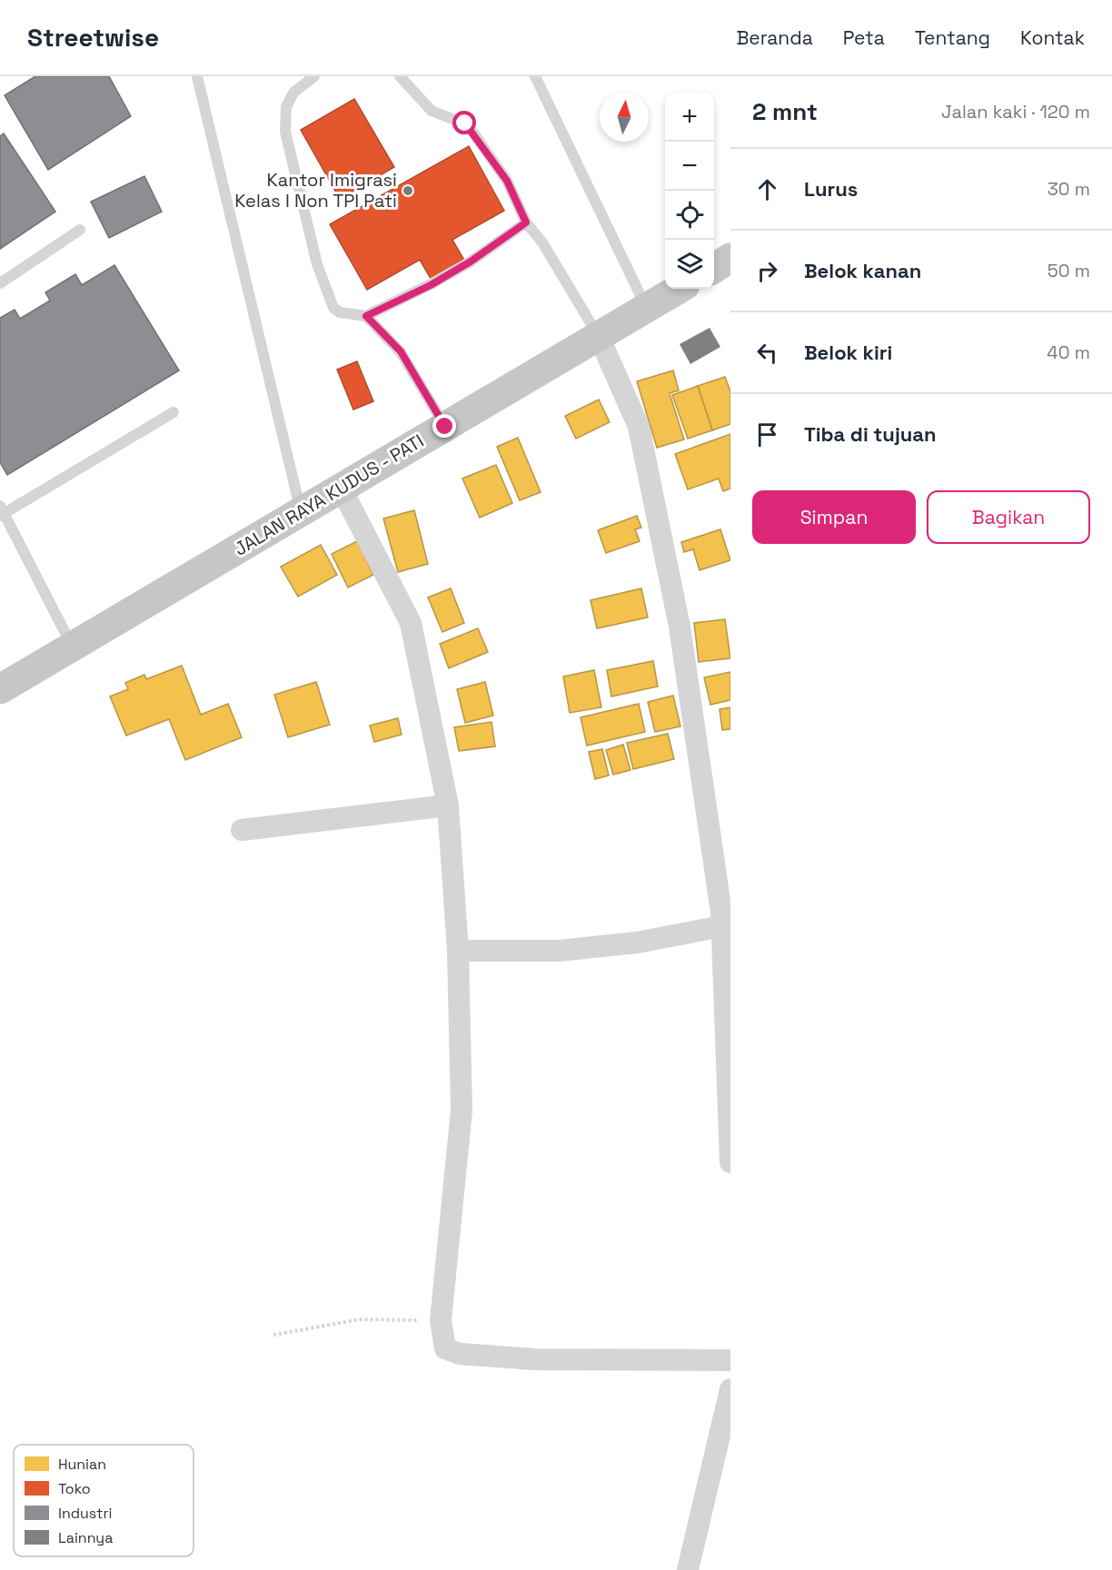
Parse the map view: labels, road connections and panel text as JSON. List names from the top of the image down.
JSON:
{
  "streets": {
    "highway": ["JALAN RAYA KUDUS - PATI"]
  },
  "places": ["Kantor Imigrasi Kelas I Non TPI Pati"],
  "legend": [
    "Hunian",
    "Toko",
    "Industri",
    "Lainnya"
  ],
  "north": "top",
  "page": {
    "header": "Streetwise",
    "nav": [
      "Beranda",
      "Peta",
      "Tentang",
      "Kontak"
    ],
    "heading": ["2 mnt", "Jalan kaki · 120 m"],
    "map_buttons": ["+", "−"],
    "list": [
      ["Lurus", "30 m"],
      ["Belok kanan", "50 m"],
      ["Belok kiri", "40 m"],
      "Tiba di tujuan"
    ],
    "buttons": ["Simpan", "Bagikan"]
  }
}
